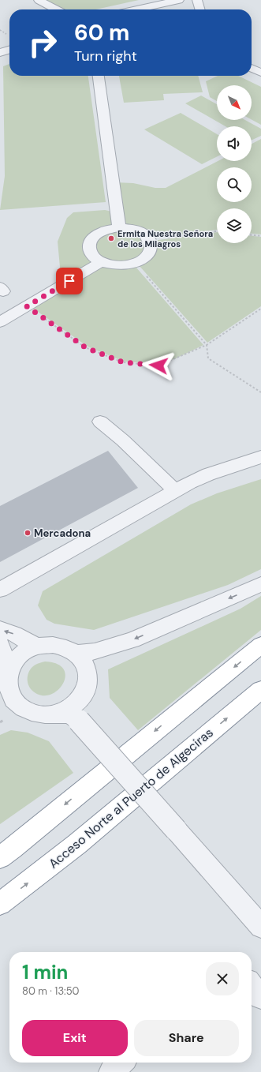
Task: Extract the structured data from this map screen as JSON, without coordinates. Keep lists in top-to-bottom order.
{
  "streets": {
    "highway": ["Acceso Norte al Puerto de Algeciras"]
  },
  "places": ["Ermita Nuestra Señora de los Milagros", "Mercadona"],
  "north": "bottom right",
  "page": {
    "turn": ["60 m", "Turn right"],
    "heading": ["1 min", "80 m · 13:50"],
    "buttons": ["Exit", "Share"]
  }
}
